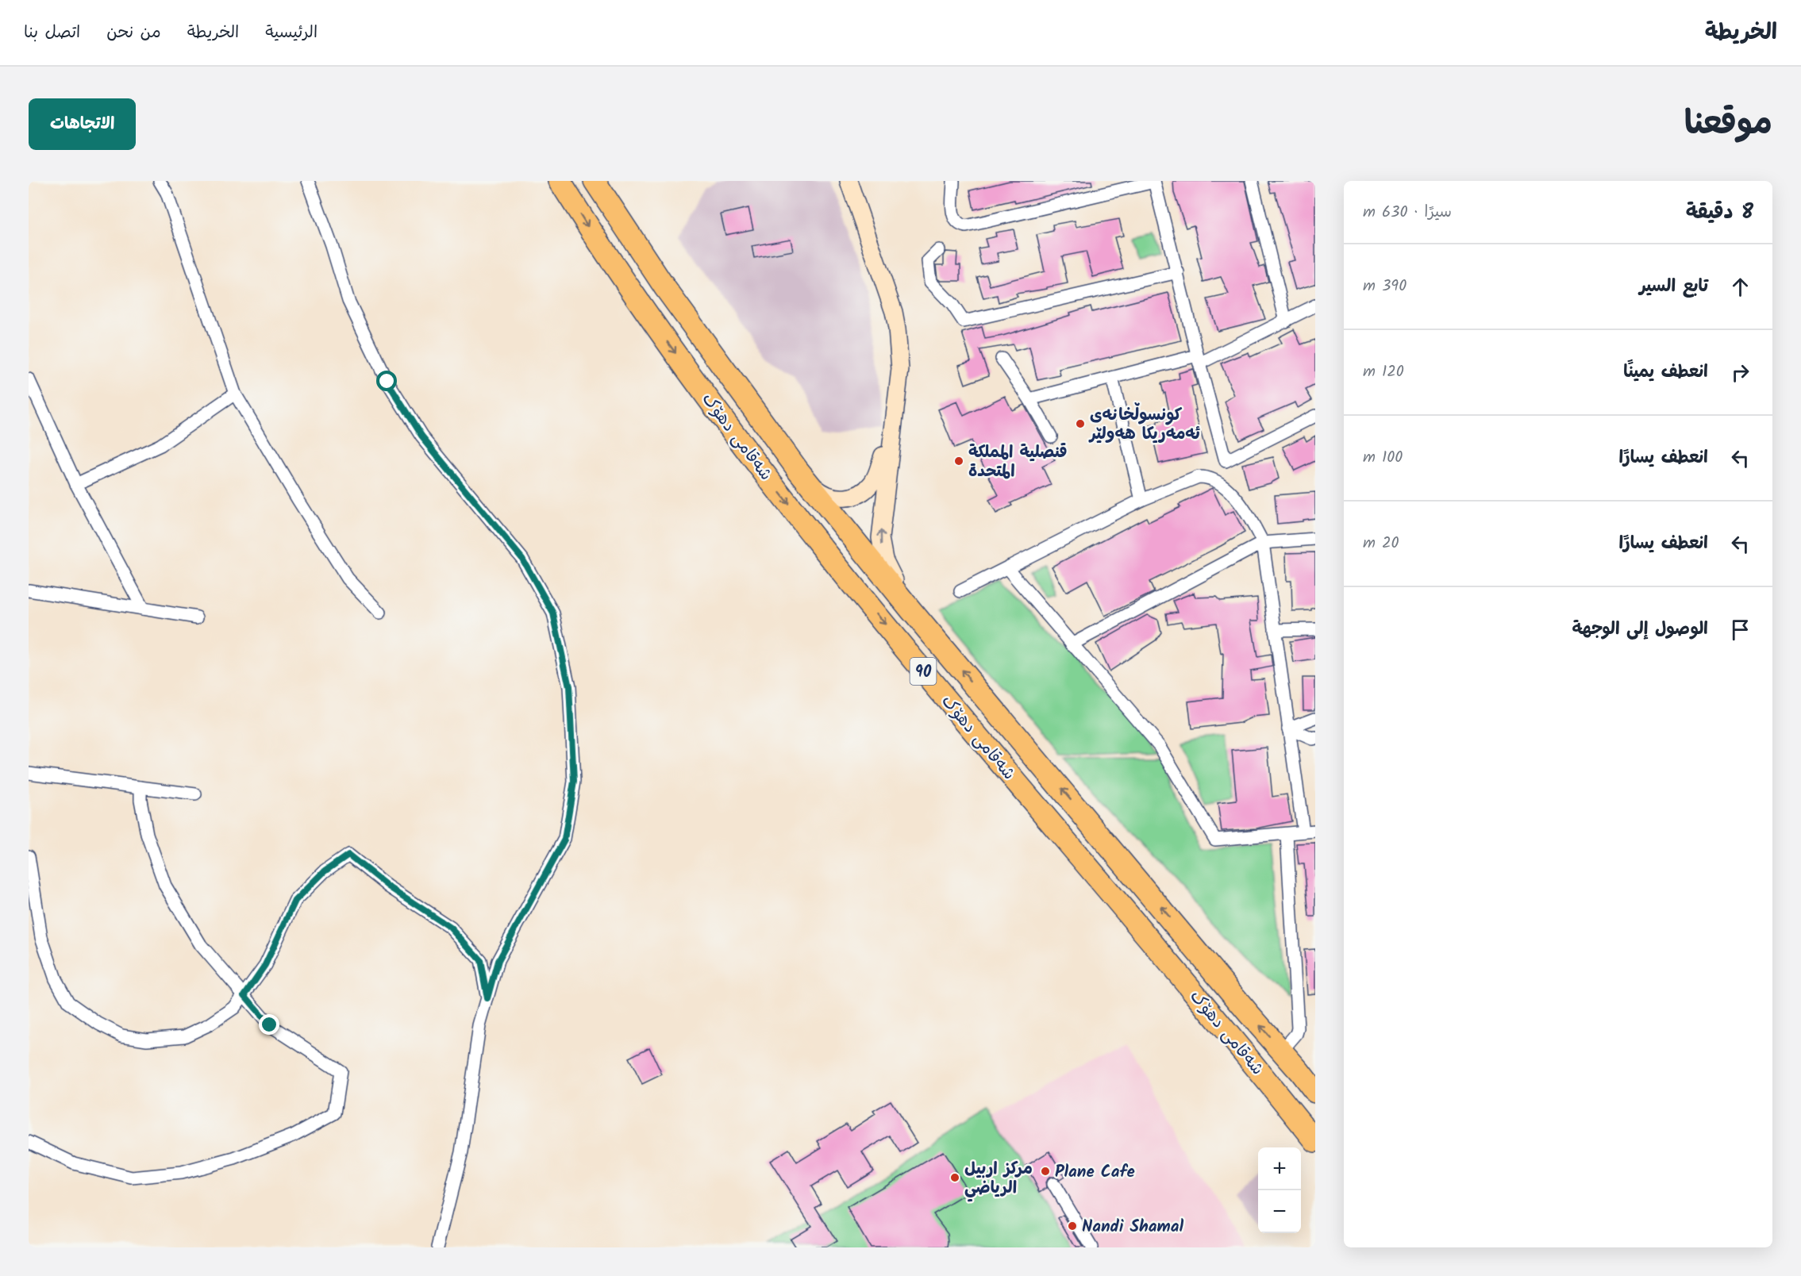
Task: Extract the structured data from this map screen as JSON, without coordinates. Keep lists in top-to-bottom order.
{
  "streets": {
    "highway": ["شەقامی دهۆک", "90"]
  },
  "places": [
    "کونسوڵخانەی ئەمەریکا هەولێر",
    "قنصلية المملكة المتحدة",
    "Plane Cafe",
    "مركز اربيل الرياضي",
    "Nandi Shamal"
  ],
  "page": {
    "header": "الخريطة",
    "nav": [
      "الرئيسية",
      "الخريطة",
      "من نحن",
      "اتصل بنا"
    ],
    "title": "موقعنا",
    "buttons": "الاتجاهات",
    "heading": ["8 دقيقة", "سيرًا · 630 m"],
    "list": [
      ["تابع السير", "390 m"],
      ["انعطف يمينًا", "120 m"],
      ["انعطف يسارًا", "100 m"],
      ["انعطف يسارًا", "20 m"],
      "الوصول إلى الوجهة"
    ],
    "map_buttons": ["+", "−"]
  }
}
